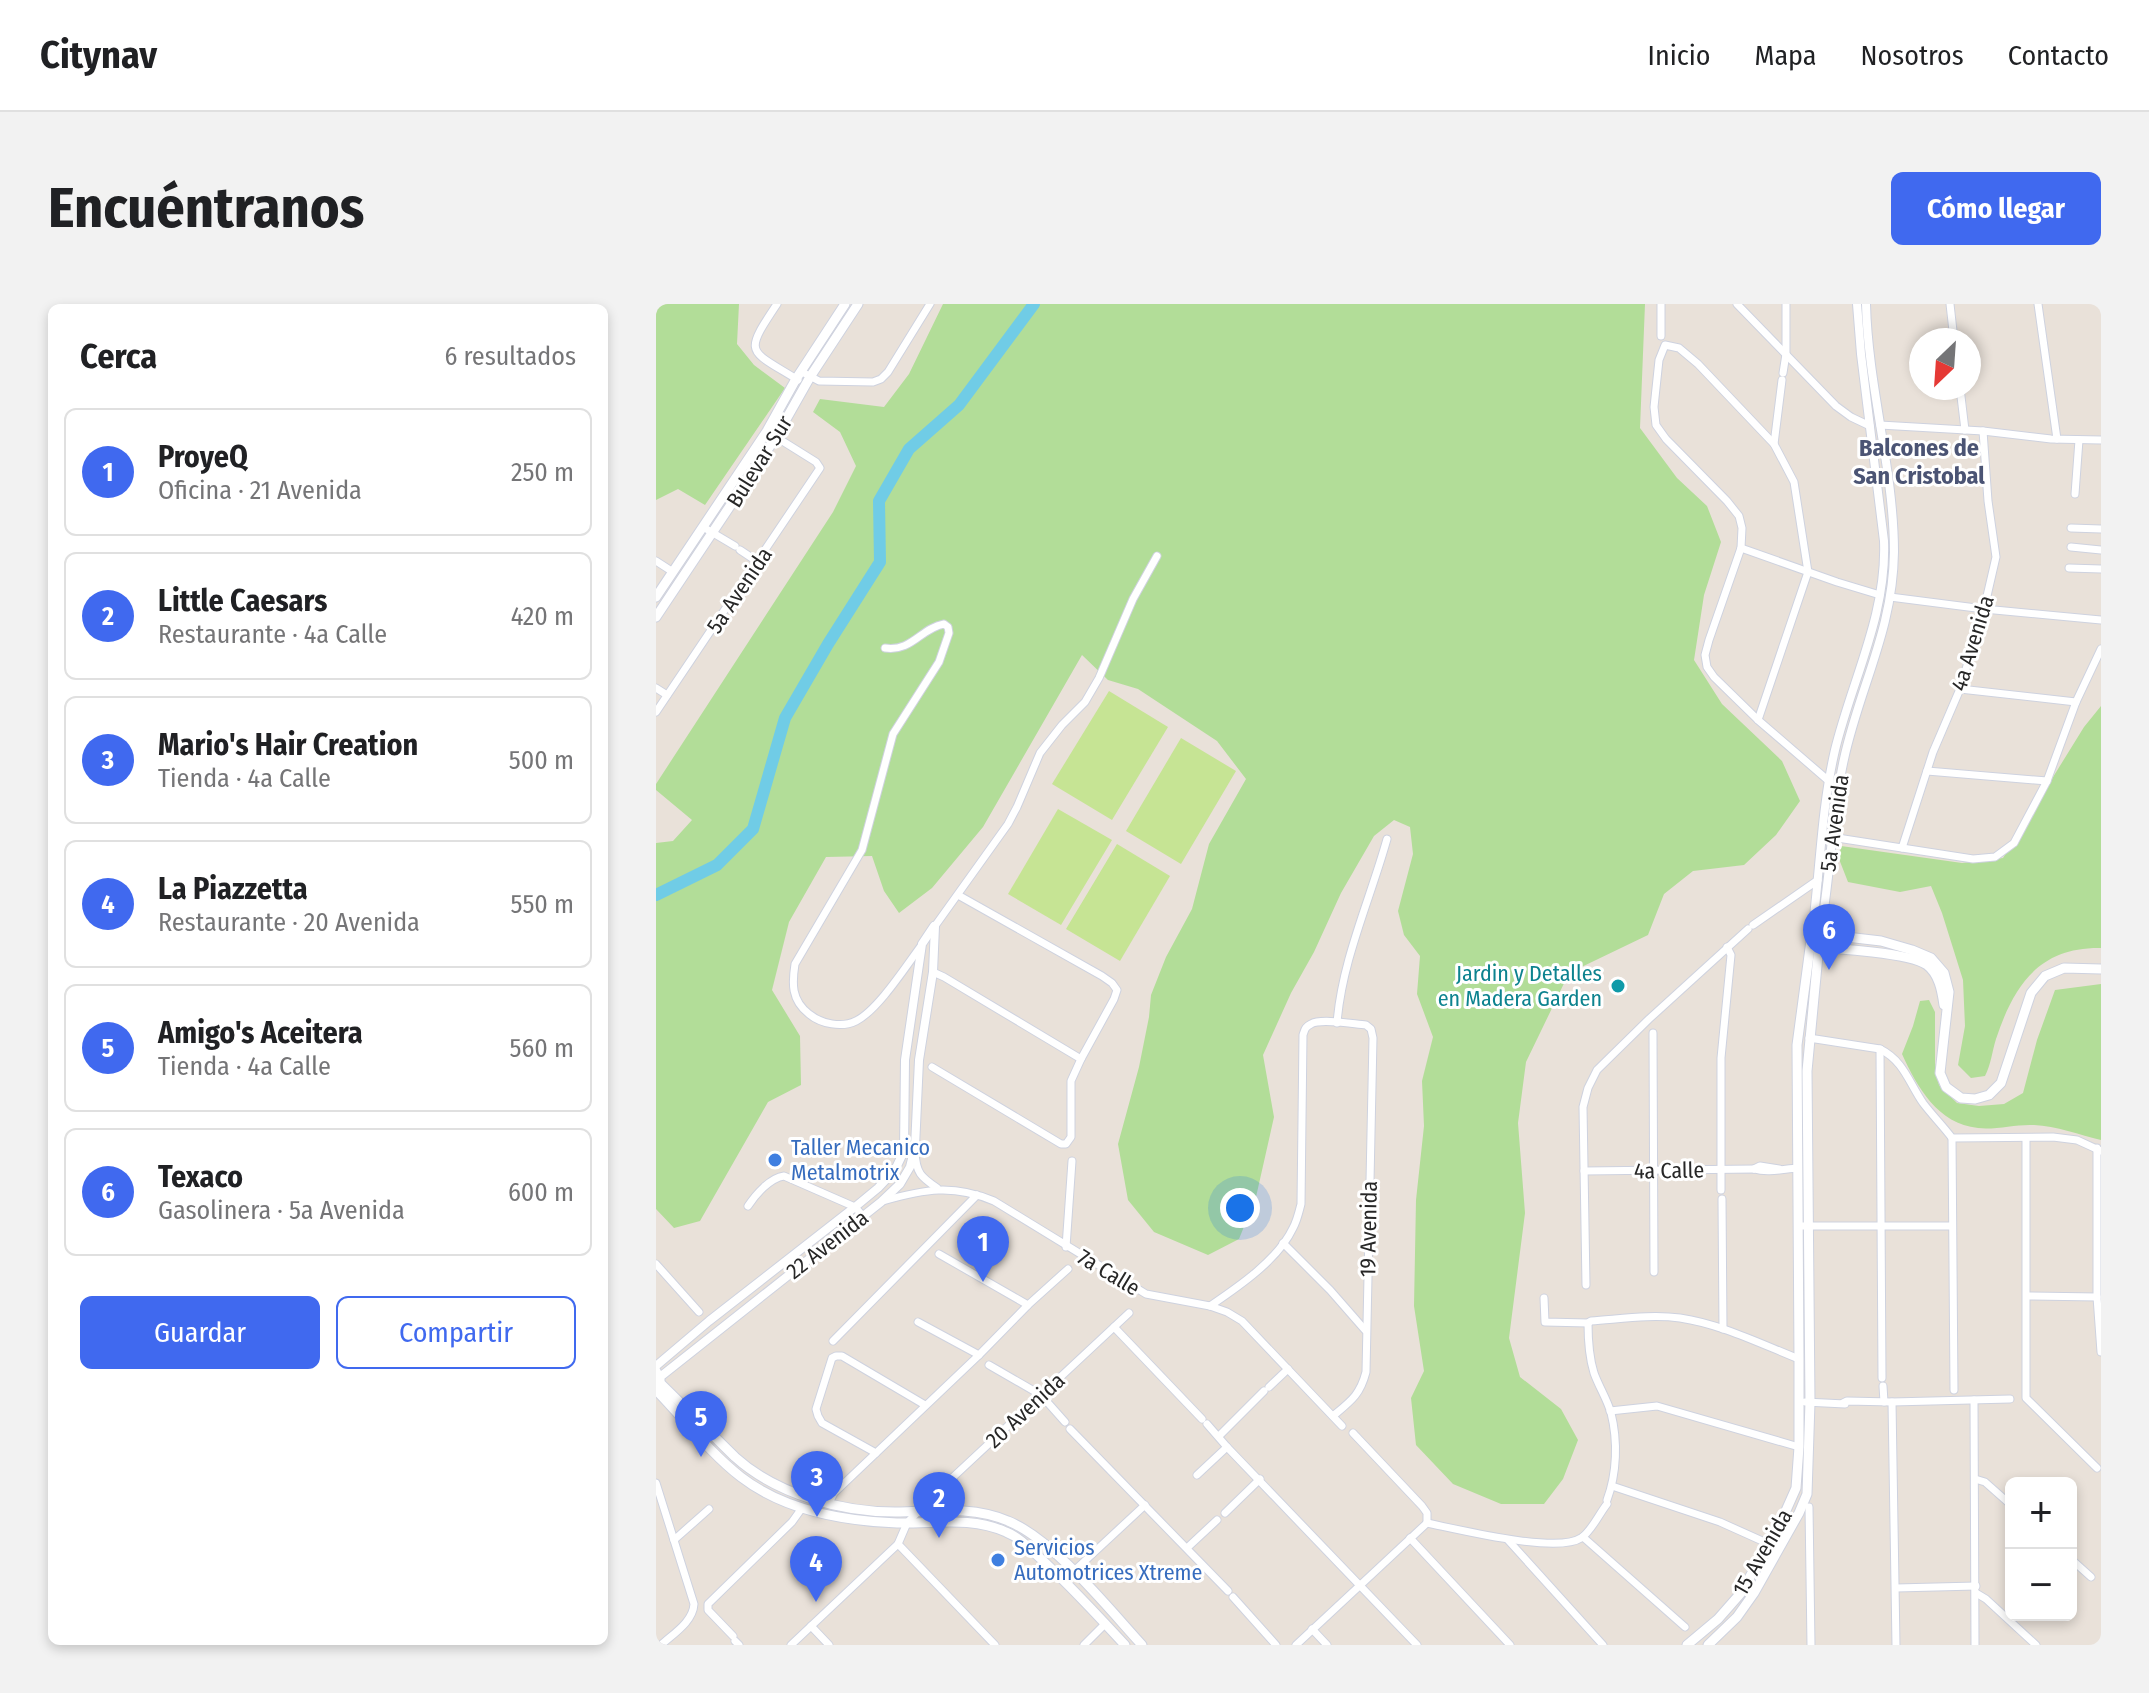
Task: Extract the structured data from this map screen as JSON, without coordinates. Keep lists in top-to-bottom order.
{
  "streets": {
    "main road": ["Bulevar Sur", "5a Avenida", "15 Avenida"],
    "street": [
      "4a Avenida",
      "4a Calle",
      "19 Avenida",
      "22 Avenida",
      "7a Calle",
      "20 Avenida"
    ]
  },
  "crossings": [
    ["Bulevar Sur", "5a Avenida"],
    ["5a Avenida", "4a Calle"],
    ["5a Avenida", "15 Avenida"],
    ["19 Avenida", "7a Calle"],
    ["22 Avenida", "7a Calle"]
  ],
  "districts": ["Balcones de San Cristobal"],
  "places": ["Jardin y Detalles en Madera Garden", "Taller Mecanico Metalmotrix", "Servicios Automotrices Xtreme"],
  "north": "bottom left",
  "page": {
    "header": "Citynav",
    "nav": [
      "Inicio",
      "Mapa",
      "Nosotros",
      "Contacto"
    ],
    "buttons": [
      "Cómo llegar",
      ["Guardar", "Compartir"]
    ],
    "title": "Encuéntranos",
    "heading": ["Cerca", "6 resultados"],
    "list": [
      {
        "mark": "1",
        "name": "ProyeQ",
        "note": "Oficina · 21 Avenida",
        "value": "250 m"
      },
      {
        "mark": "2",
        "name": "Little Caesars",
        "note": "Restaurante · 4a Calle",
        "value": "420 m"
      },
      {
        "mark": "3",
        "name": "Mario's Hair Creation",
        "note": "Tienda · 4a Calle",
        "value": "500 m"
      },
      {
        "mark": "4",
        "name": "La Piazzetta",
        "note": "Restaurante · 20 Avenida",
        "value": "550 m"
      },
      {
        "mark": "5",
        "name": "Amigo's Aceitera",
        "note": "Tienda · 4a Calle",
        "value": "560 m"
      },
      {
        "mark": "6",
        "name": "Texaco",
        "note": "Gasolinera · 5a Avenida",
        "value": "600 m"
      }
    ],
    "pins": [
      "6",
      "1",
      "5",
      "3",
      "2",
      "4"
    ],
    "map_buttons": ["+", "−"]
  }
}
